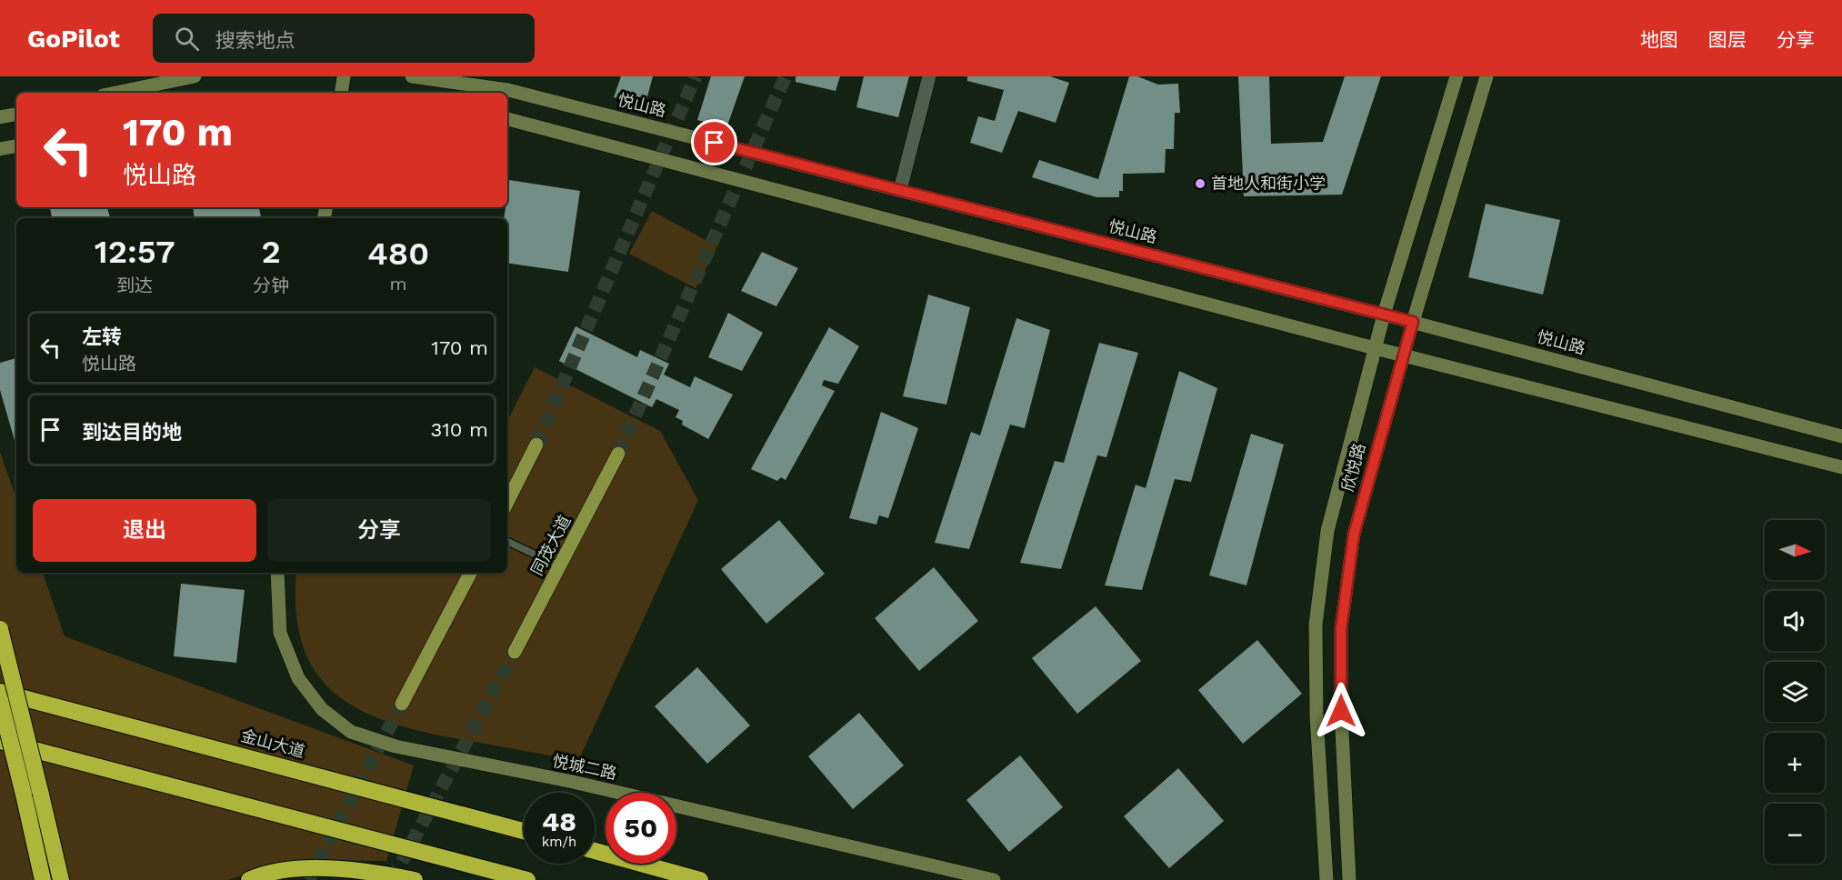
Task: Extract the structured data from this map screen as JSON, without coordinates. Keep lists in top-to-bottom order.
{
  "streets": {
    "highway": ["金山大道"],
    "main road": [
      "悦山路",
      "欣悦路",
      "同茂大道",
      "悦城二路"
    ]
  },
  "crossings": [
    ["悦山路", "欣悦路"]
  ],
  "places": ["首地人和街小学"],
  "north": "right",
  "page": {
    "header": "GoPilot",
    "search": "搜索地点",
    "nav": ["地图", "图层", "分享"],
    "turn": ["170 m", "悦山路"],
    "eta": [
      "12:57",
      "到达",
      "2",
      "分钟",
      "480",
      "m"
    ],
    "list": [
      {
        "name": "左转",
        "note": "悦山路",
        "value": "170 m"
      },
      {
        "name": "到达目的地",
        "value": "310 m"
      }
    ],
    "buttons": ["退出", "分享"],
    "map_buttons": ["+", "−"],
    "speed": "48 km/h",
    "limit": "50"
  }
}
